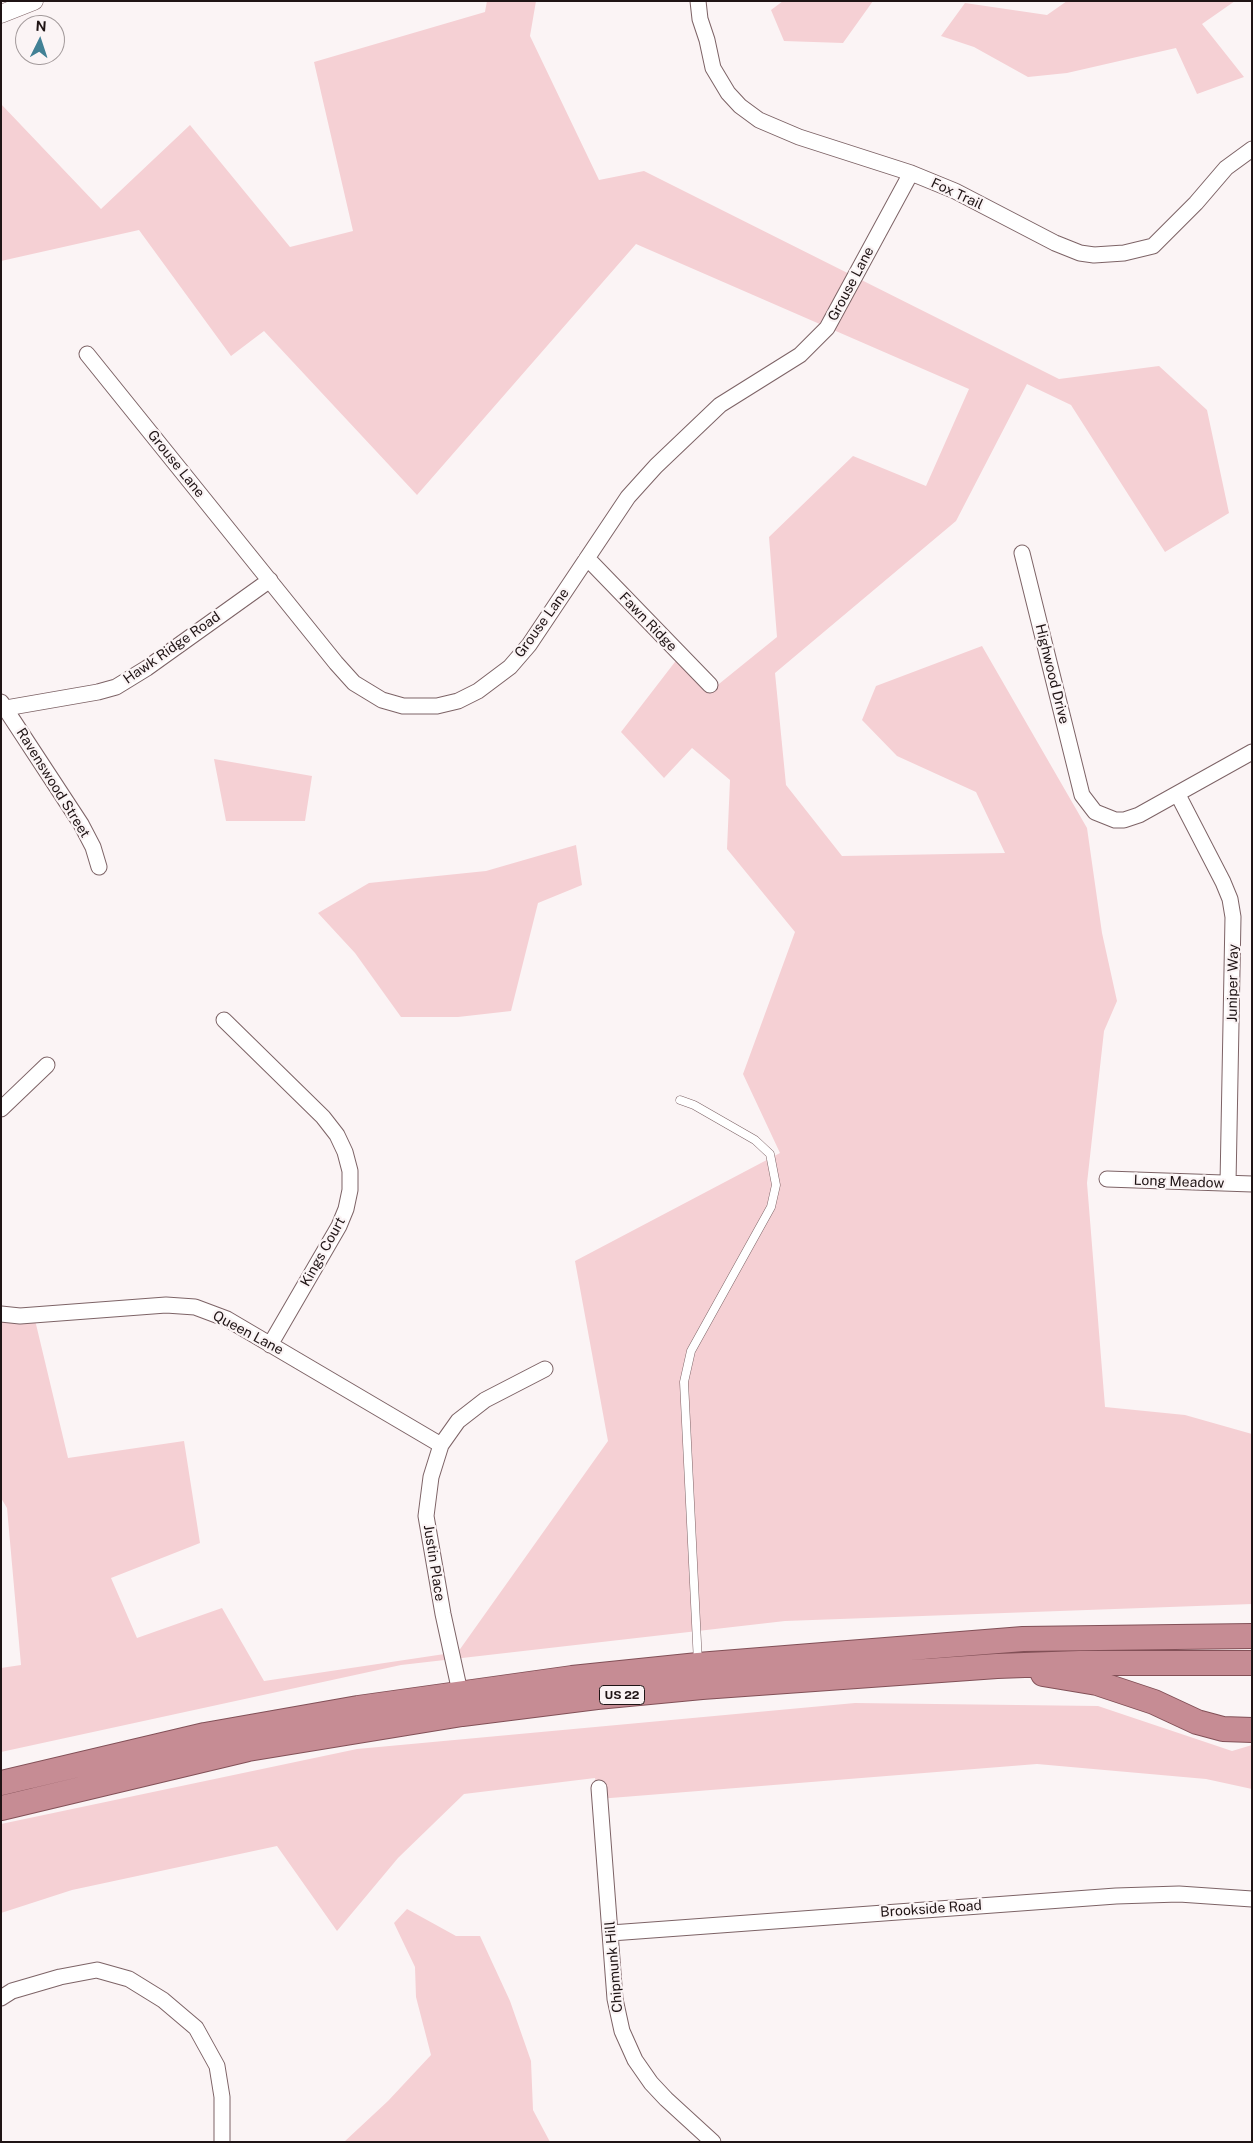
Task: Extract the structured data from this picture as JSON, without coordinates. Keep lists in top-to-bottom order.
{
  "streets": {
    "highway": ["US 22"],
    "street": [
      "Fox Trail",
      "Grouse Lane",
      "Fawn Ridge",
      "Hawk Ridge Road",
      "Highwood Drive",
      "Ravenswood Street",
      "Juniper Way",
      "Long Meadow",
      "Kings Court",
      "Queen Lane",
      "Justin Place",
      "Brookside Road",
      "Chipmunk Hill"
    ]
  },
  "crossings": [
    ["Fox Trail", "Grouse Lane"],
    ["Grouse Lane", "Fawn Ridge"],
    ["Grouse Lane", "Hawk Ridge Road"],
    ["Hawk Ridge Road", "Ravenswood Street"],
    ["Highwood Drive", "Juniper Way"],
    ["Juniper Way", "Long Meadow"],
    ["Kings Court", "Queen Lane"],
    ["Queen Lane", "Justin Place"],
    ["Justin Place", "US 22"],
    ["Brookside Road", "Chipmunk Hill"]
  ],
  "north": "top"
}
